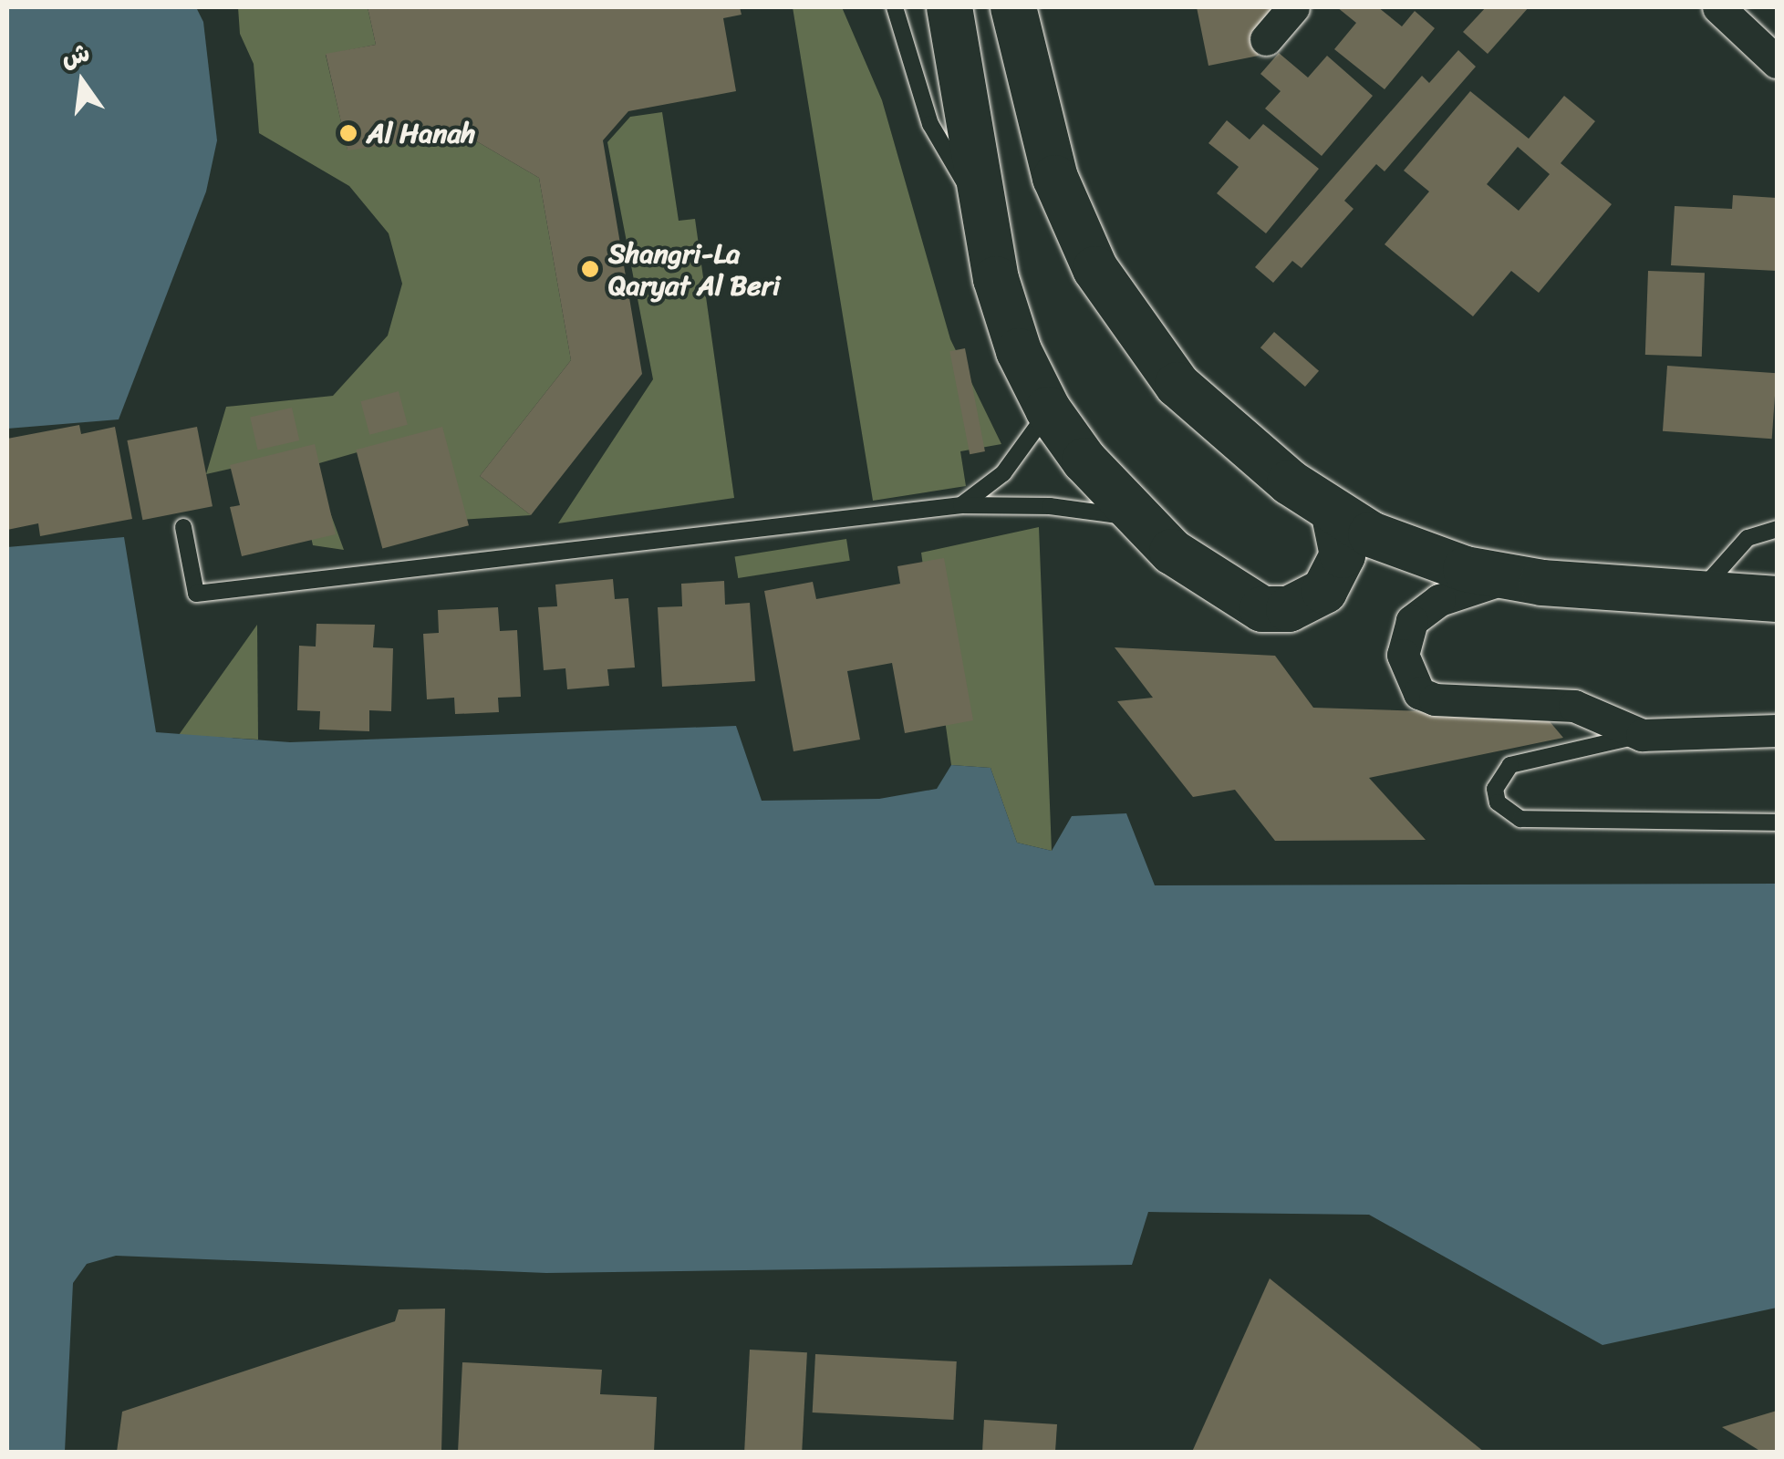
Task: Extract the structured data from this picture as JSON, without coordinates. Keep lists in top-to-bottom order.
{
  "places": ["Al Hanah", "Shangri-La Qaryat Al Beri"],
  "north": "top"
}
